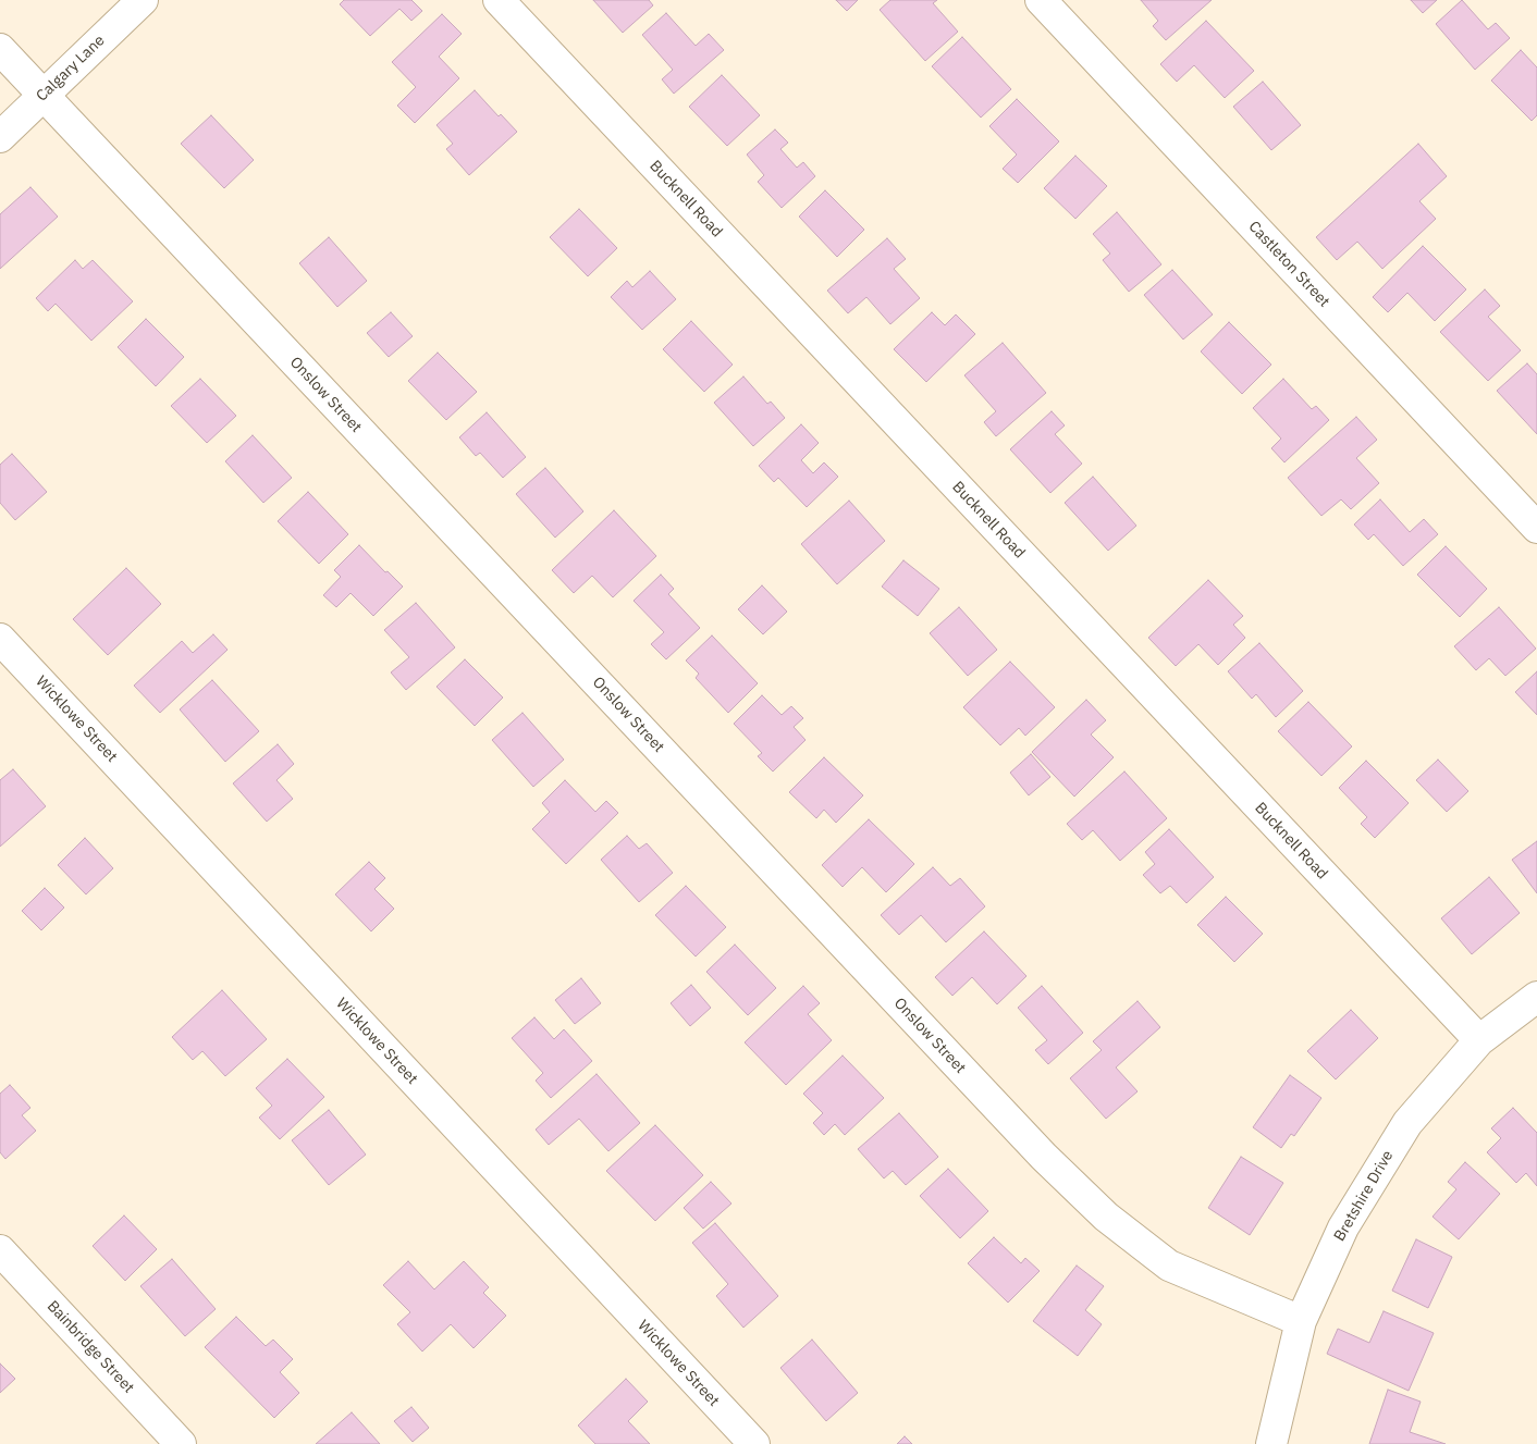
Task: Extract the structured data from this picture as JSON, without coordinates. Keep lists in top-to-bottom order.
{
  "streets": {
    "street": [
      "Calgary Lane",
      "Bucknell Road",
      "Castleton Street",
      "Onslow Street",
      "Wicklowe Street",
      "Bretshire Drive",
      "Bainbridge Street"
    ]
  },
  "crossings": [
    ["Calgary Lane", "Onslow Street"],
    ["Bucknell Road", "Bretshire Drive"],
    ["Onslow Street", "Bretshire Drive"]
  ]
}
